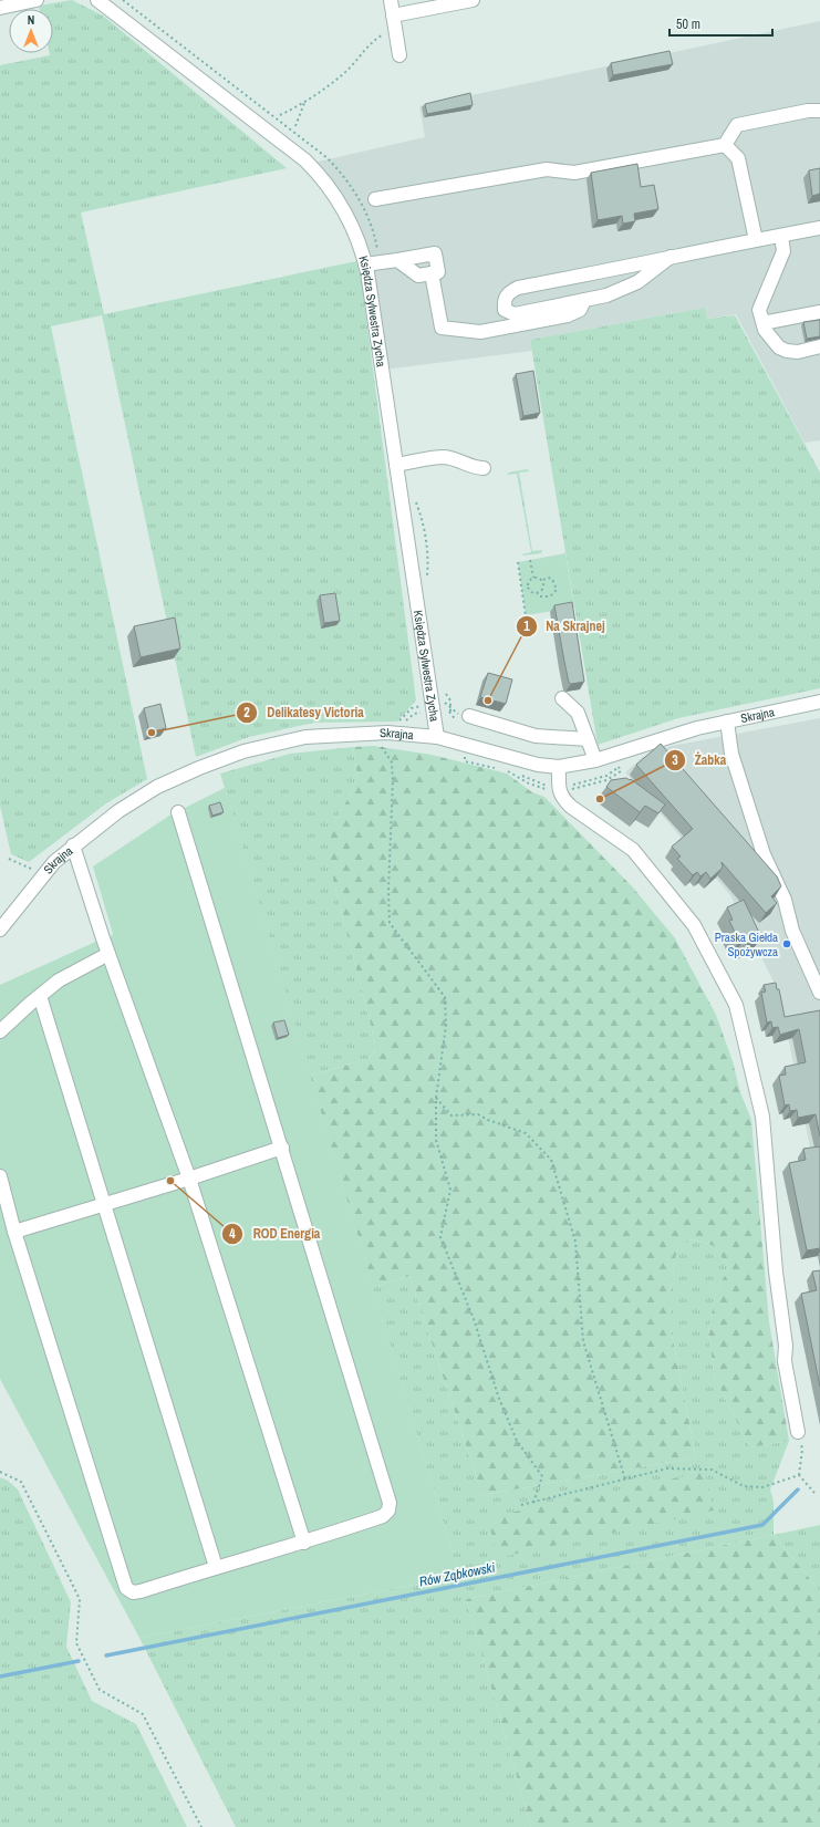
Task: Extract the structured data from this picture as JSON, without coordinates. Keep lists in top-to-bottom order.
{
  "streets": {
    "street": ["Księdza Sylwestra Zycha", "Skrajna"]
  },
  "crossings": [
    ["Księdza Sylwestra Zycha", "Skrajna"]
  ],
  "water": ["Rów Ząbkowski"],
  "places": [
    "Na Skrajnej",
    "Delikatesy Victoria",
    "Żabka",
    "Praska Giełda Spożywcza",
    "ROD Energia"
  ],
  "scale_bar": "50 m",
  "north": "top"
}
